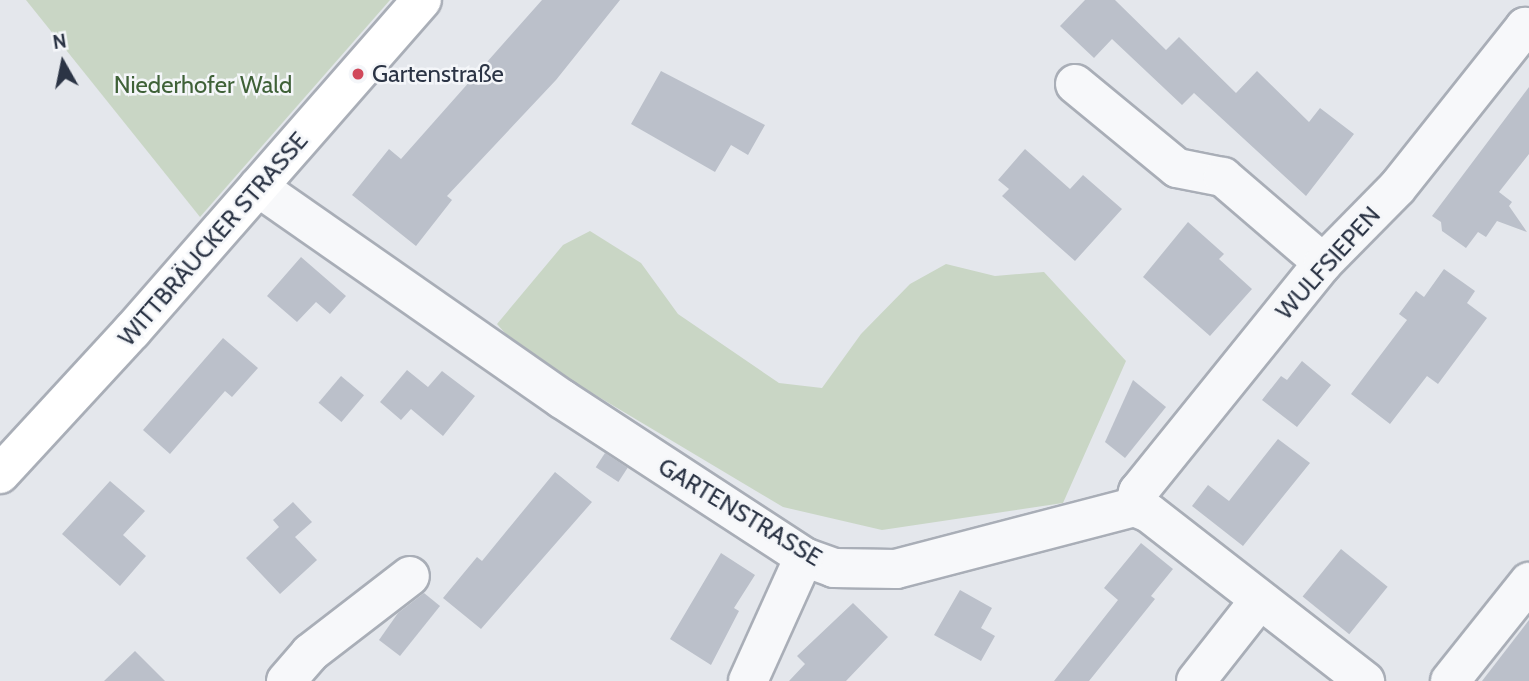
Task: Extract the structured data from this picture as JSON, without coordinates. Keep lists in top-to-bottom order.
{
  "streets": {
    "main road": ["WITTBRÄUCKER STRASSE"],
    "street": ["WULFSIEPEN", "GARTENSTRASSE"]
  },
  "crossings": [
    ["WITTBRÄUCKER STRASSE", "GARTENSTRASSE"],
    ["WULFSIEPEN", "GARTENSTRASSE"]
  ],
  "parks": ["Niederhofer Wald"],
  "places": ["Gartenstraße"],
  "north": "top"
}
